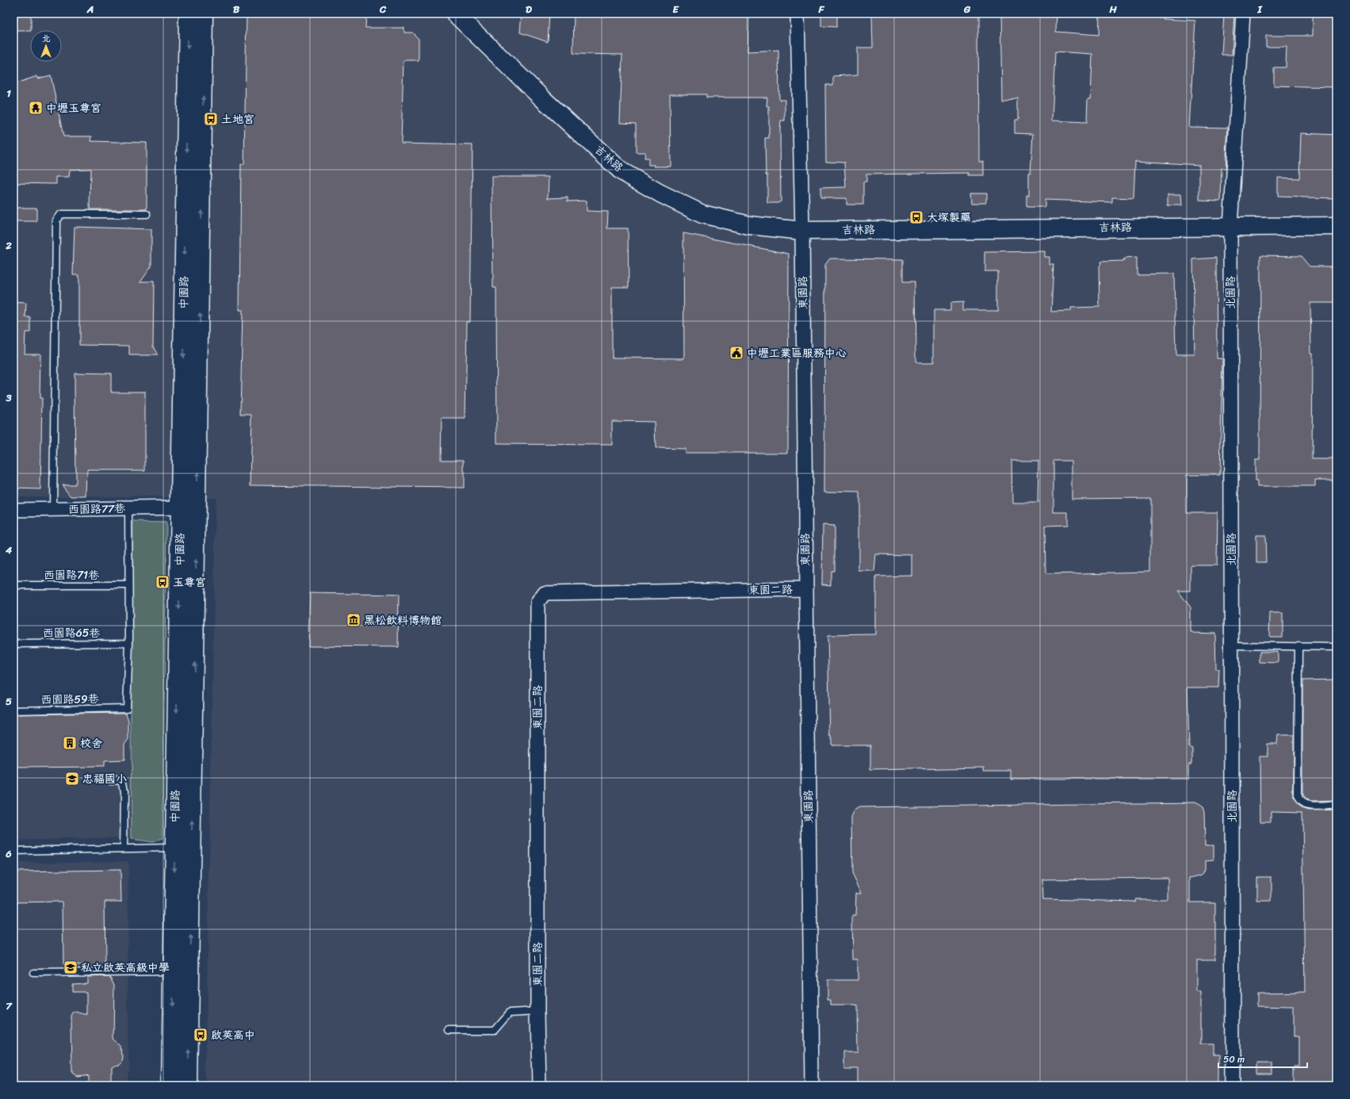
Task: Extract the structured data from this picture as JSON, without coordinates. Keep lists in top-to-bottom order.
{
  "streets": {
    "main road": ["吉林路", "中園路"],
    "street": [
      "東園路",
      "北園路",
      "西園路77巷",
      "東園二路"
    ],
    "lane": ["西園路71巷", "西園路65巷", "西園路59巷"]
  },
  "crossings": [
    ["吉林路", "東園路"],
    ["吉林路", "北園路"],
    ["中園路", "西園路77巷"],
    ["東園路", "東園二路"],
    ["西園路65巷", "西園路59巷"]
  ],
  "places": {
    "temple": ["中壢玉尊宮"],
    "bus stop": [
      "土地宮",
      "大塚製藥",
      "玉尊宮",
      "啟英高中"
    ],
    "public building": ["中壢工業區服務中心"],
    "museum": ["黑松飲料博物館"],
    "building": ["校舍"],
    "school or university": ["忠福國小", "私立啟英高級中學"]
  },
  "scale_bar": "50 m",
  "north": "top",
  "grid": {
    "columns": [
      "A",
      "B",
      "C",
      "D",
      "E",
      "F",
      "G",
      "H",
      "I"
    ],
    "rows": [
      "1",
      "2",
      "3",
      "4",
      "5",
      "6",
      "7"
    ]
  }
}
